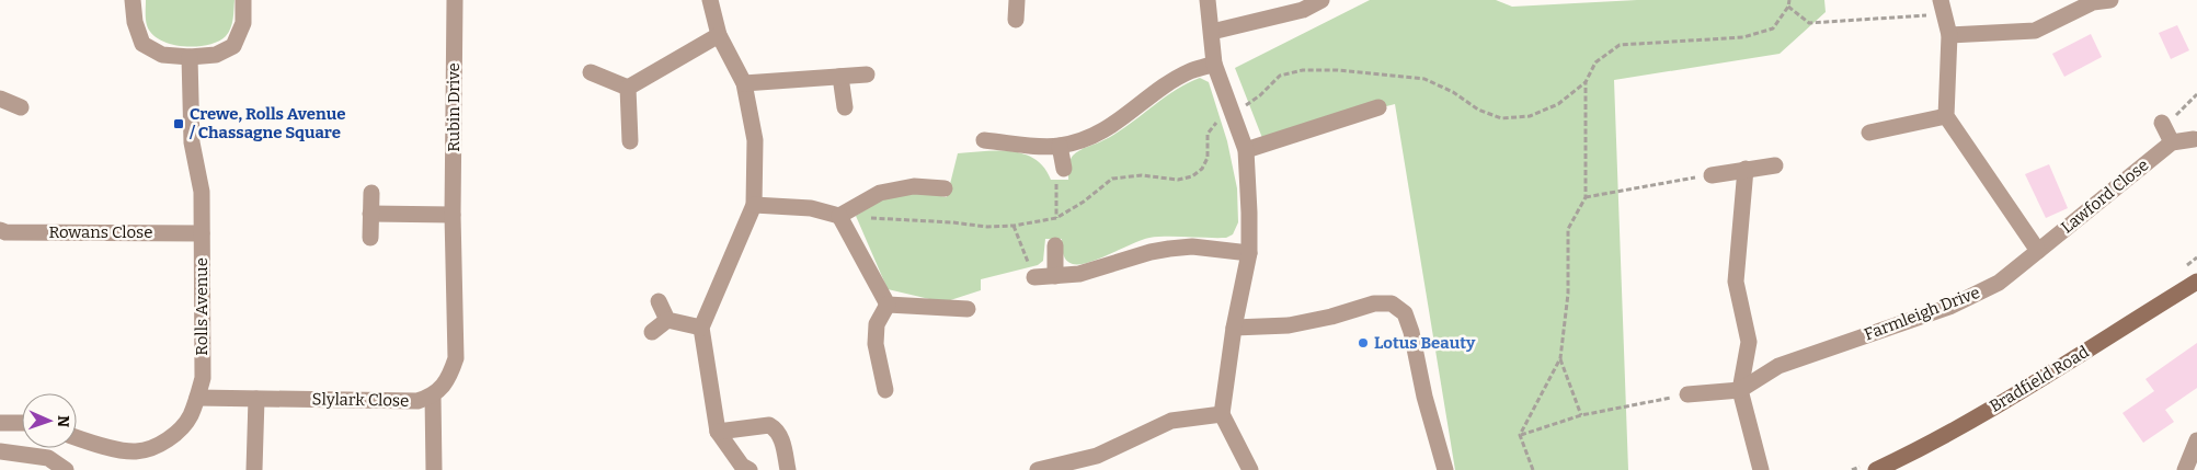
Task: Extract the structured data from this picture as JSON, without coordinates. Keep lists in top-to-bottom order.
{
  "streets": {
    "main road": ["Bradfield Road"],
    "street": [
      "Rubin Drive",
      "Lawford Close",
      "Rowans Close",
      "Rolls Avenue",
      "Farmleigh Drive",
      "Slylark Close"
    ]
  },
  "crossings": [
    ["Rubin Drive", "Slylark Close"],
    ["Lawford Close", "Farmleigh Drive"],
    ["Rowans Close", "Rolls Avenue"],
    ["Rolls Avenue", "Slylark Close"]
  ],
  "places": {
    "transit": ["Crewe, Rolls Avenue / Chassagne Square"],
    "other": ["Lotus Beauty"]
  },
  "north": "right"
}
